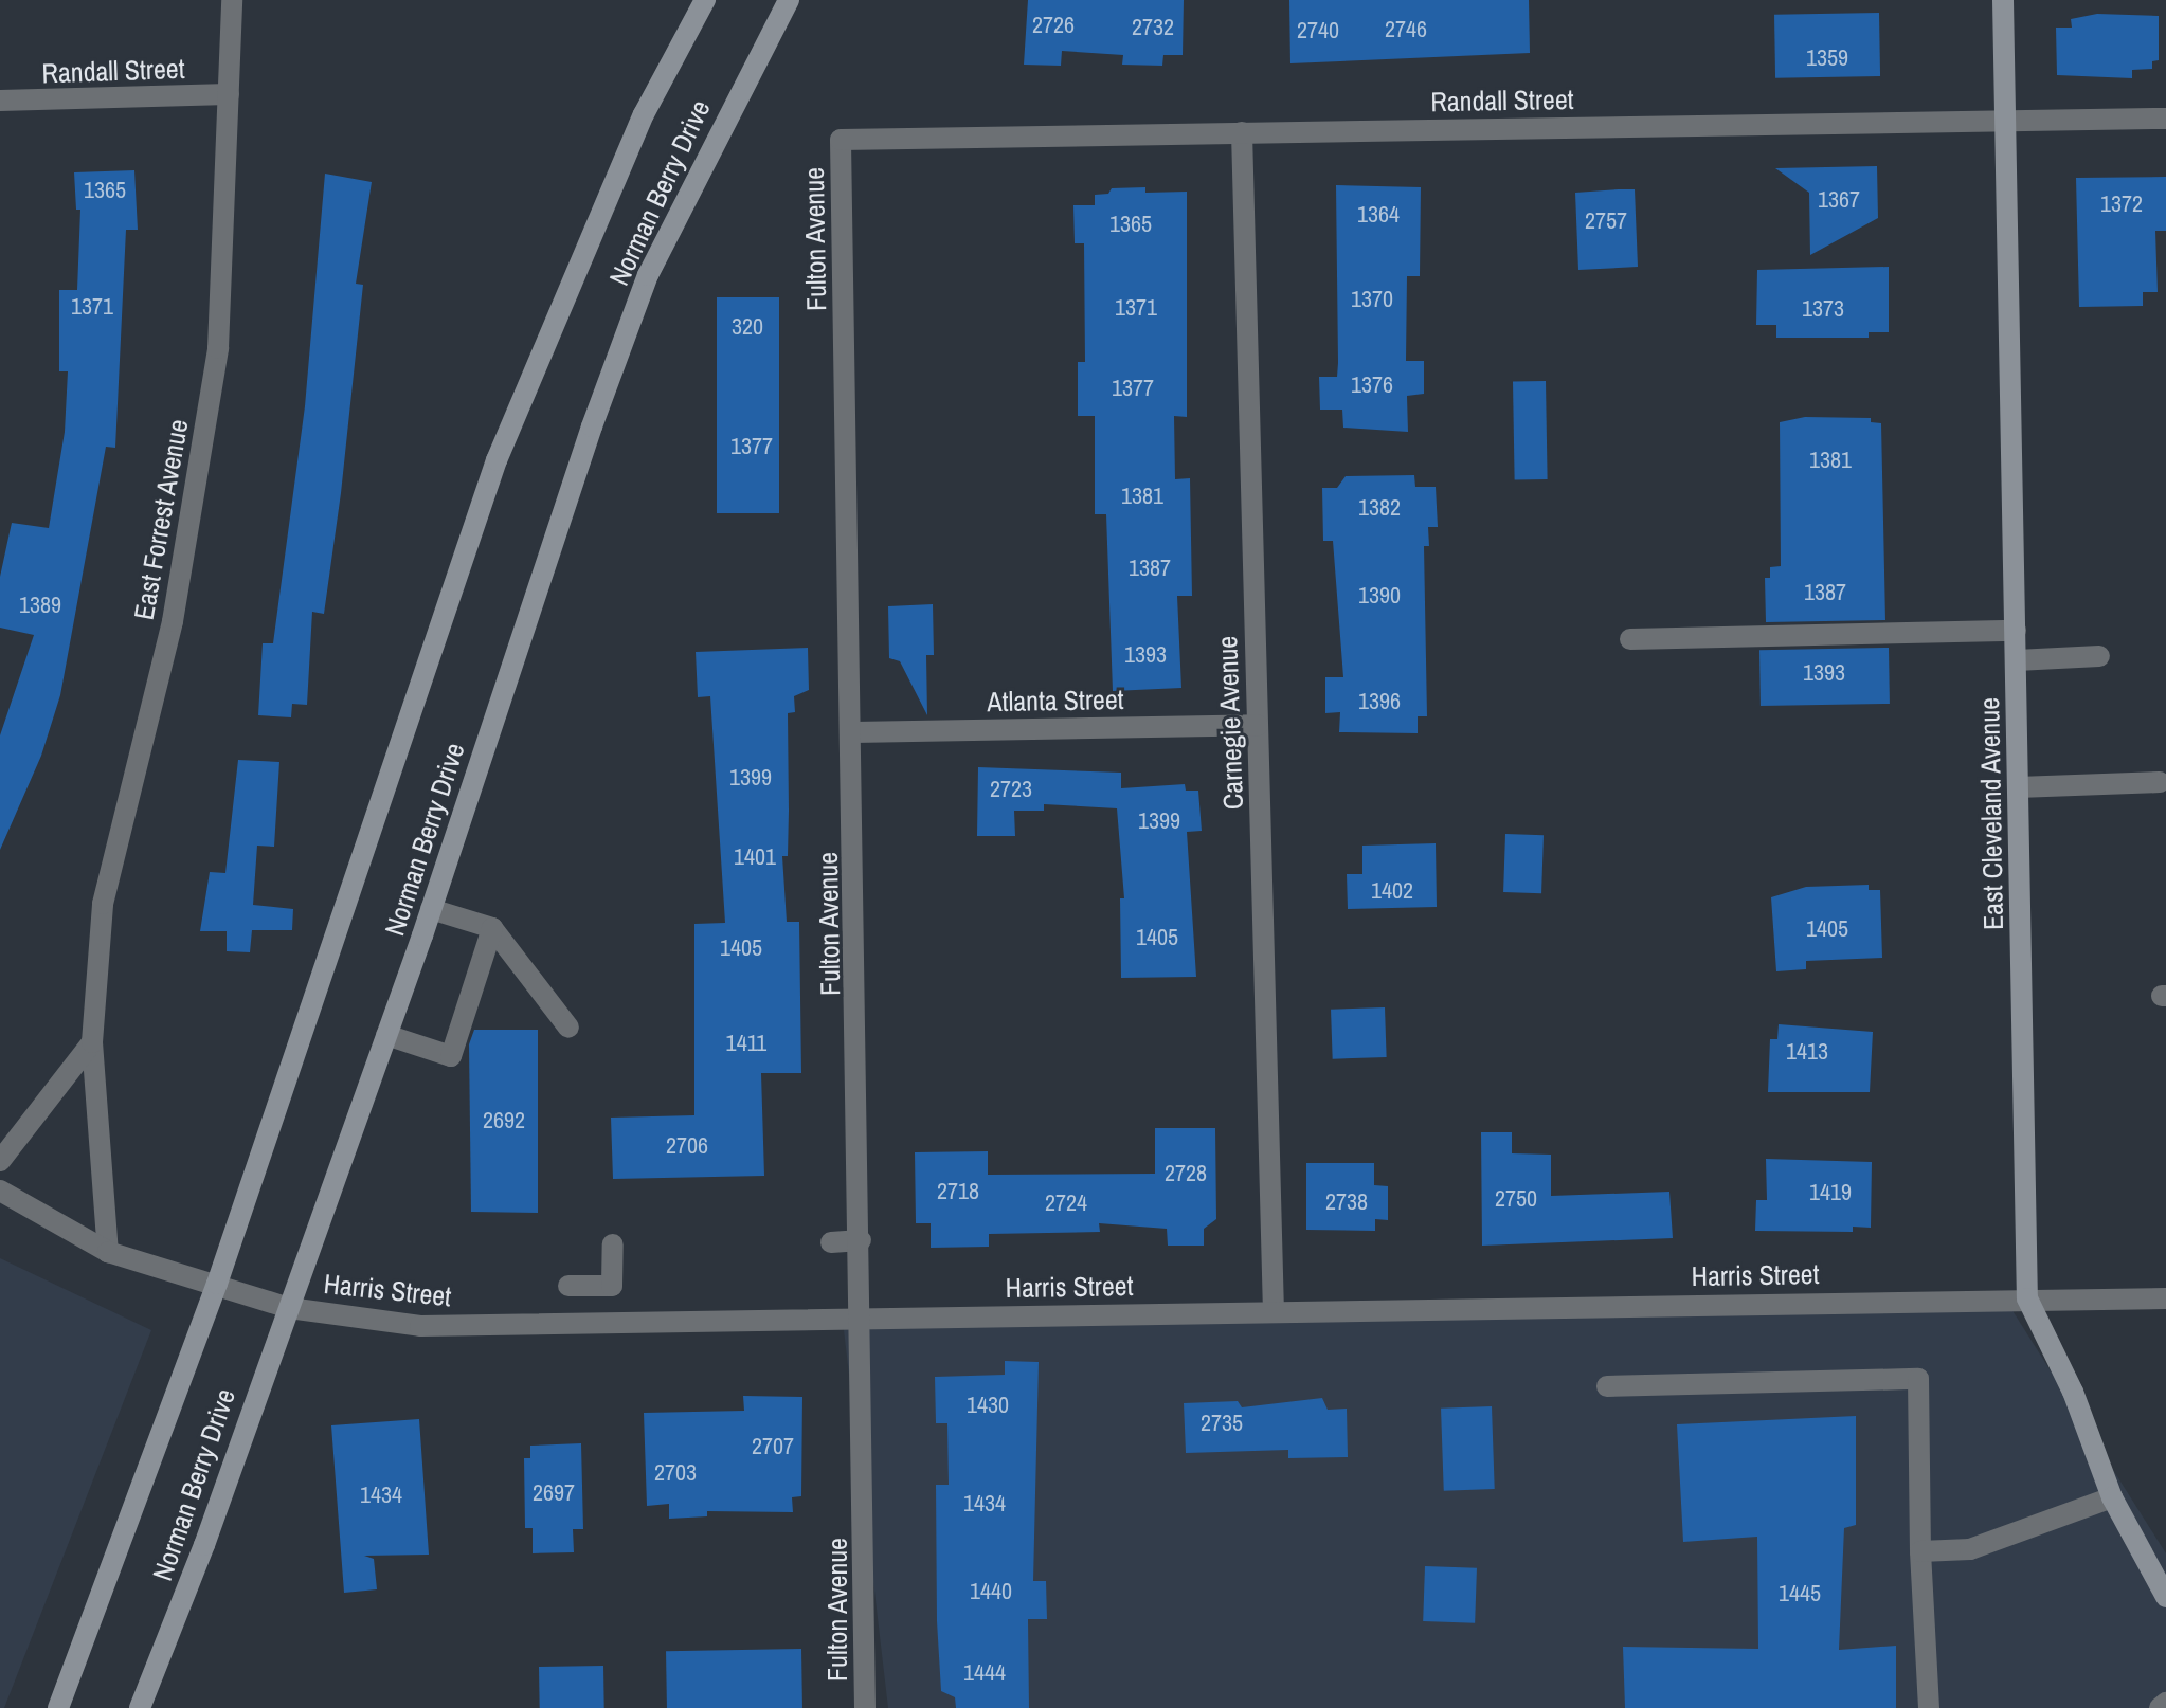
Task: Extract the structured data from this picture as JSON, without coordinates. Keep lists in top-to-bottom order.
{
  "streets": {
    "main road": ["Norman Berry Drive", "East Cleveland Avenue"],
    "street": [
      "Randall Street",
      "Fulton Avenue",
      "East Forrest Avenue",
      "Atlanta Street",
      "Carnegie Avenue",
      "Harris Street"
    ]
  },
  "crossings": [
    ["Randall Street", "Fulton Avenue"],
    ["Randall Street", "East Forrest Avenue"],
    ["Randall Street", "Carnegie Avenue"],
    ["Randall Street", "East Cleveland Avenue"],
    ["Norman Berry Drive", "Harris Street"],
    ["Fulton Avenue", "Atlanta Street"],
    ["Fulton Avenue", "Harris Street"],
    ["East Forrest Avenue", "Harris Street"],
    ["Atlanta Street", "Carnegie Avenue"],
    ["Carnegie Avenue", "Harris Street"],
    ["East Cleveland Avenue", "Harris Street"]
  ],
  "house_numbers": [
    "2726",
    "2732",
    "2746",
    "2740",
    "1359",
    "1365",
    "1367",
    "1372",
    "1364",
    "2757",
    "1365",
    "1370",
    "1371",
    "1371",
    "1373",
    "320",
    "1376",
    "1377",
    "1377",
    "1381",
    "1381",
    "1382",
    "1387",
    "1387",
    "1390",
    "1389",
    "1393",
    "1393",
    "1396",
    "1399",
    "2723",
    "1399",
    "1401",
    "1402",
    "1405",
    "1405",
    "1405",
    "1411",
    "1413",
    "2692",
    "2706",
    "2728",
    "2718",
    "1419",
    "2750",
    "2738",
    "2724",
    "1430",
    "2735",
    "2707",
    "2703",
    "2697",
    "1434",
    "1434",
    "1440",
    "1445",
    "1444"
  ]
}
